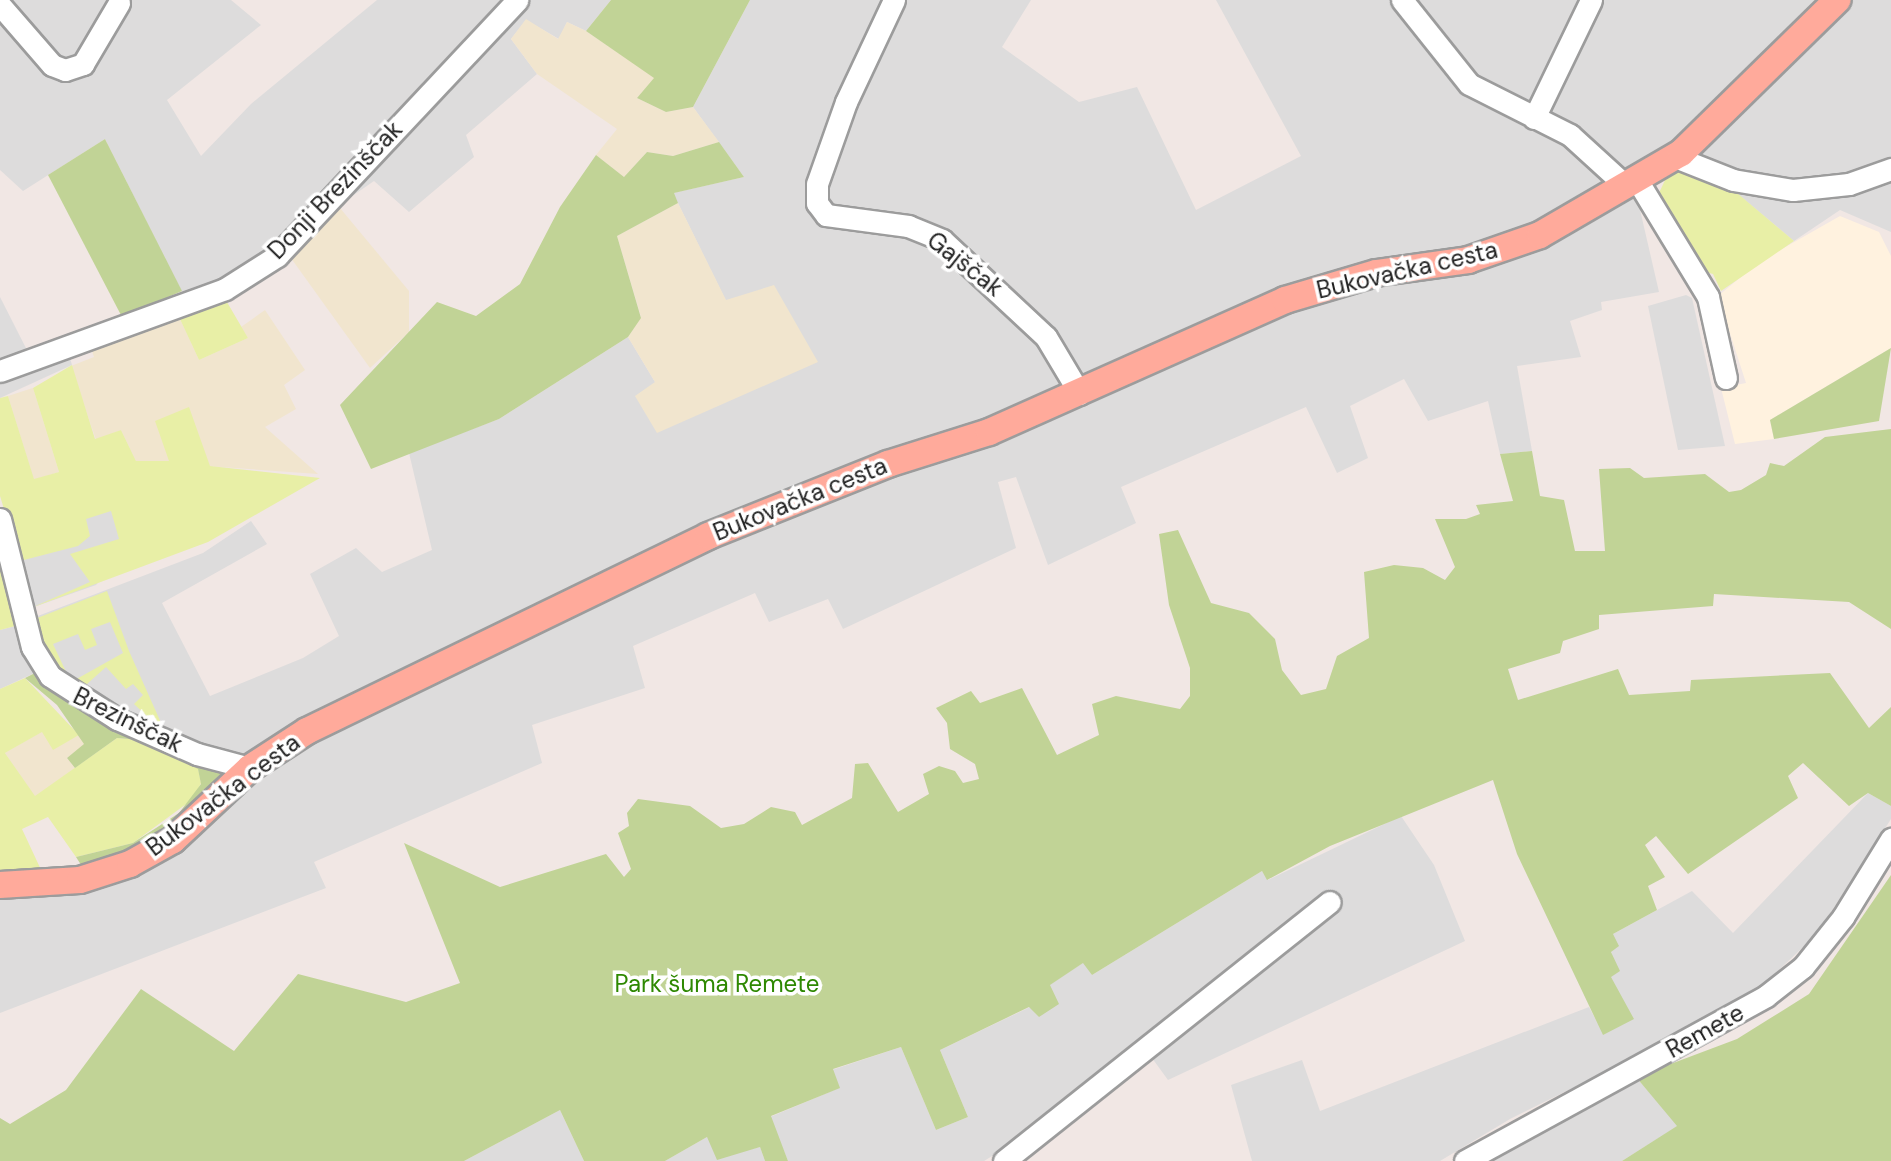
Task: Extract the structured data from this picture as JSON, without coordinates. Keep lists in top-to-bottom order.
{
  "streets": {
    "main road": ["Bukovačka cesta"],
    "street": [
      "Donji Brezinščak",
      "Gajščak",
      "Brezinščak",
      "Remete"
    ]
  },
  "crossings": [
    ["Gajščak", "Bukovačka cesta"],
    ["Bukovačka cesta", "Brezinščak"]
  ],
  "parks": ["Park šuma Remete"]
}
